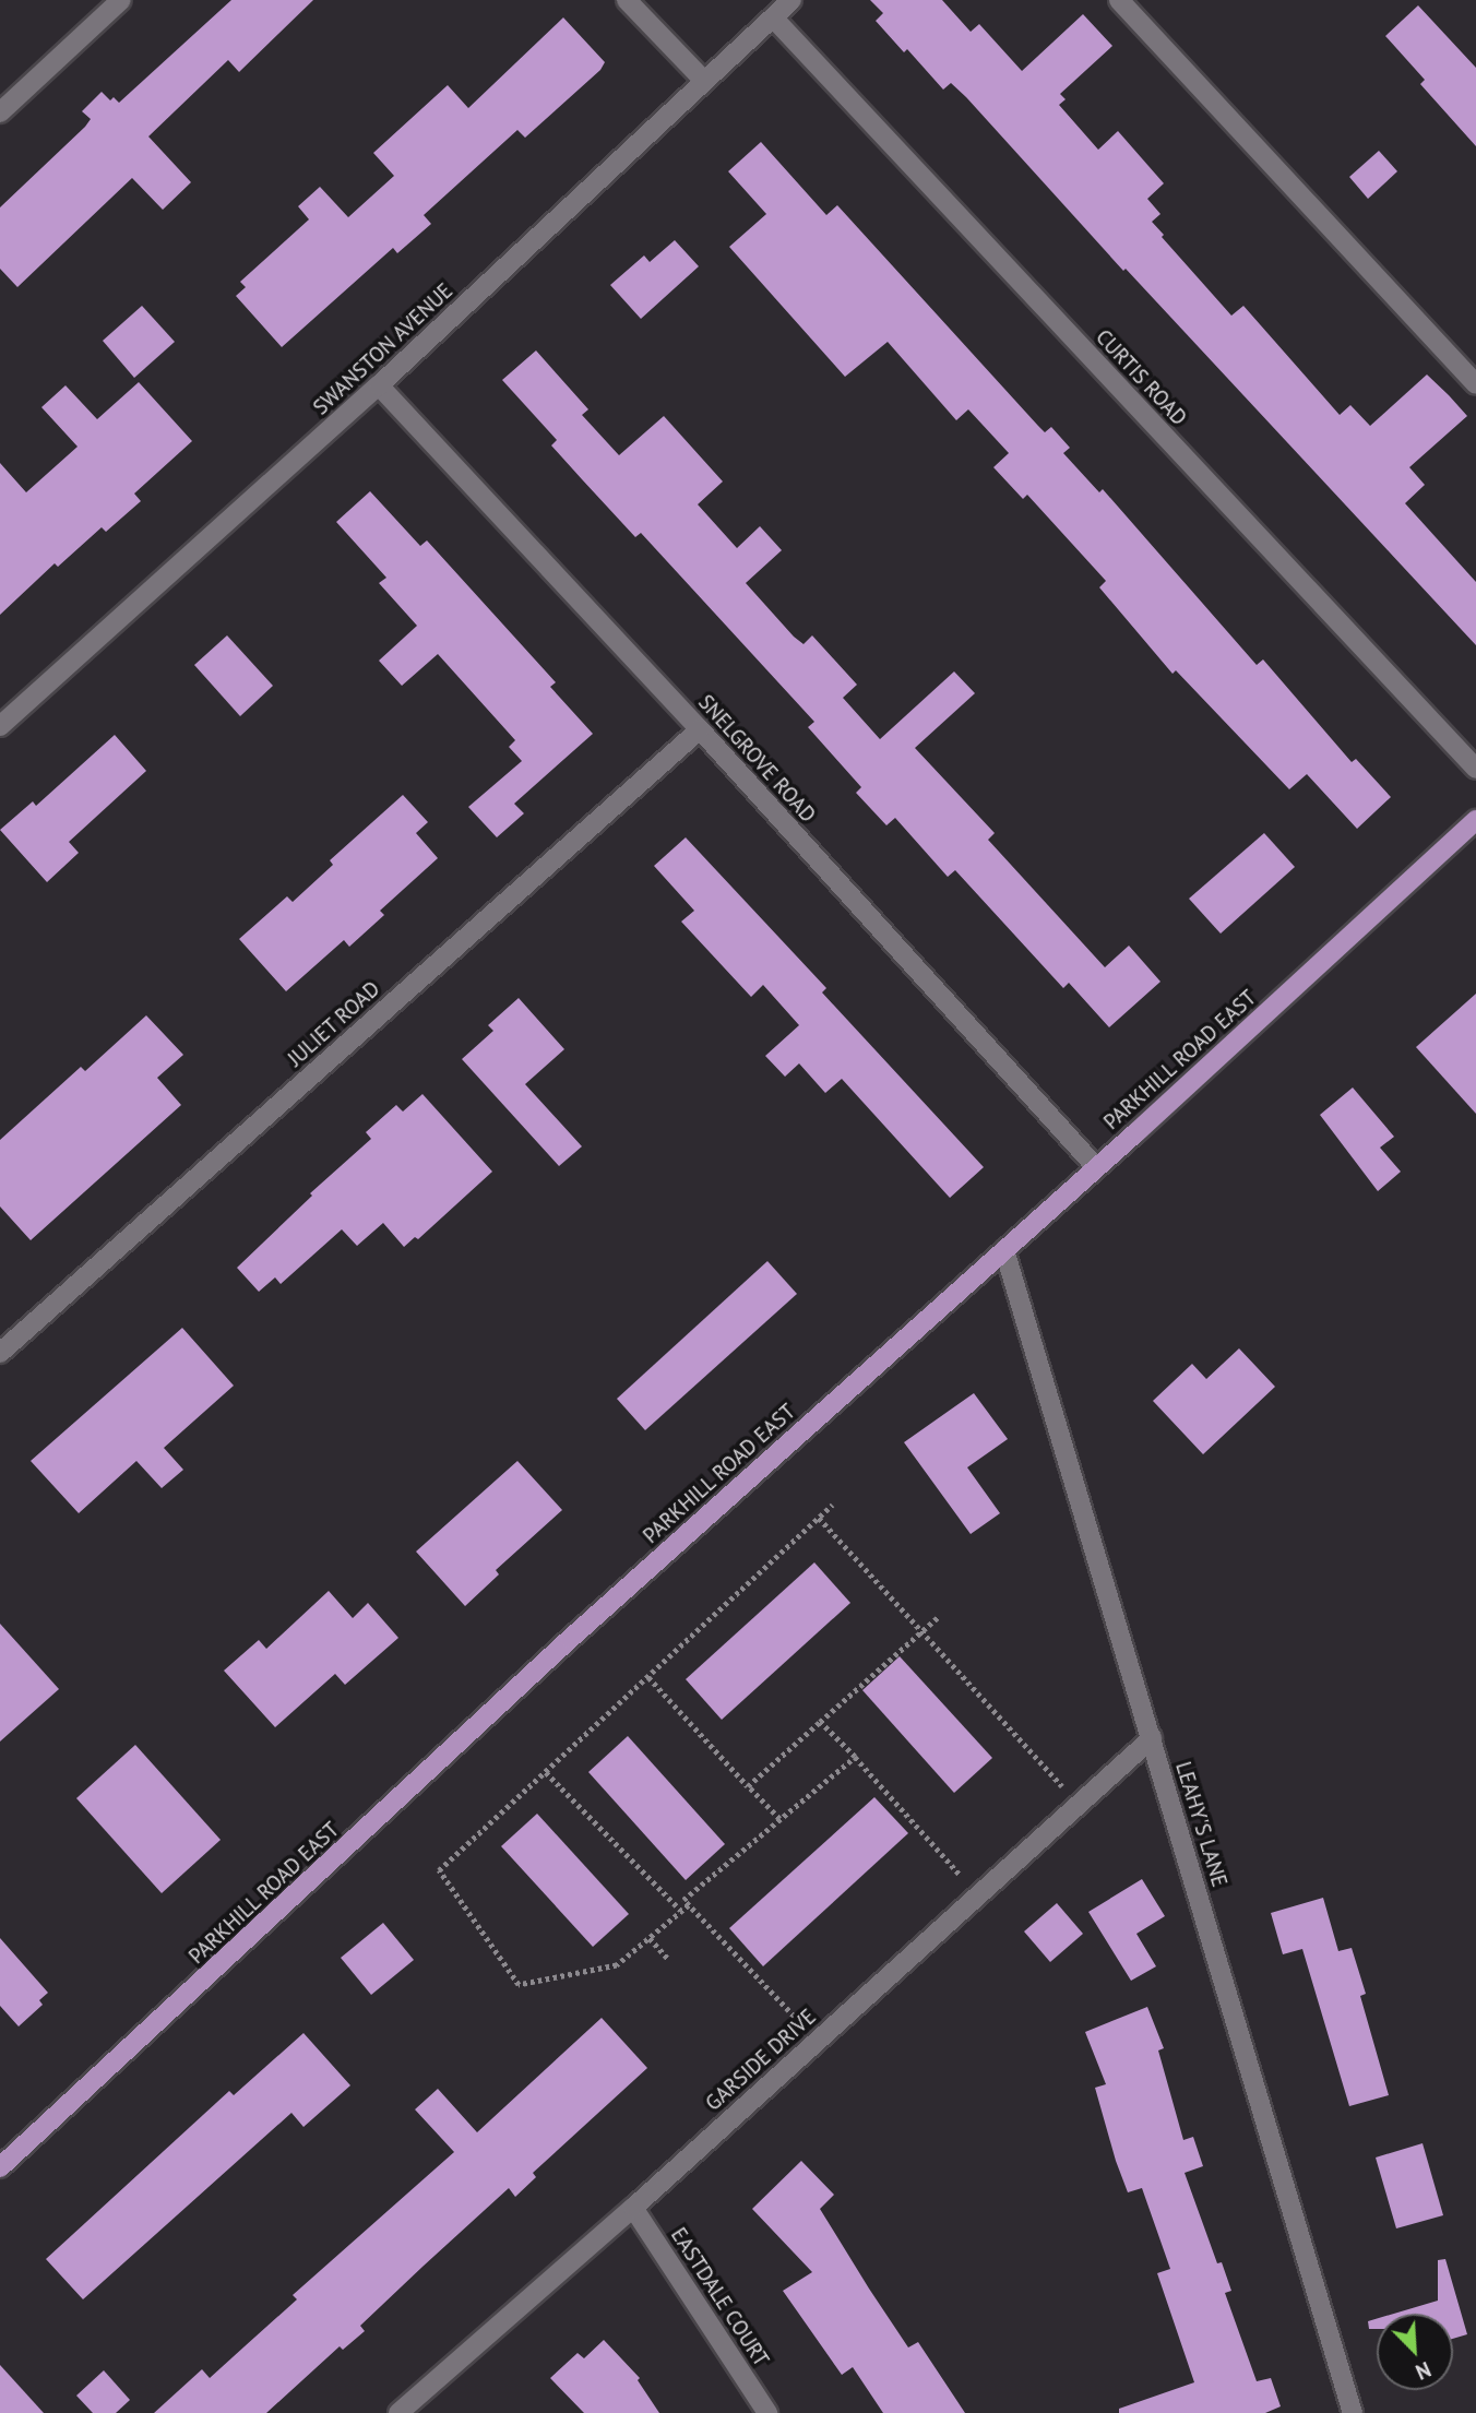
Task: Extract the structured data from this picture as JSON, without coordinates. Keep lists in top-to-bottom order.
{
  "streets": {
    "main road": ["PARKHILL ROAD EAST"],
    "street": [
      "SWANSTON AVENUE",
      "CURTIS ROAD",
      "SNELGROVE ROAD",
      "JULIET ROAD",
      "LEAHY'S LANE",
      "GARSIDE DRIVE",
      "EASTDALE COURT"
    ]
  },
  "crossings": [
    ["SWANSTON AVENUE", "CURTIS ROAD"],
    ["SWANSTON AVENUE", "SNELGROVE ROAD"],
    ["SNELGROVE ROAD", "JULIET ROAD"],
    ["SNELGROVE ROAD", "PARKHILL ROAD EAST"],
    ["PARKHILL ROAD EAST", "LEAHY'S LANE"],
    ["LEAHY'S LANE", "GARSIDE DRIVE"],
    ["GARSIDE DRIVE", "EASTDALE COURT"]
  ],
  "north": "bottom right"
}
